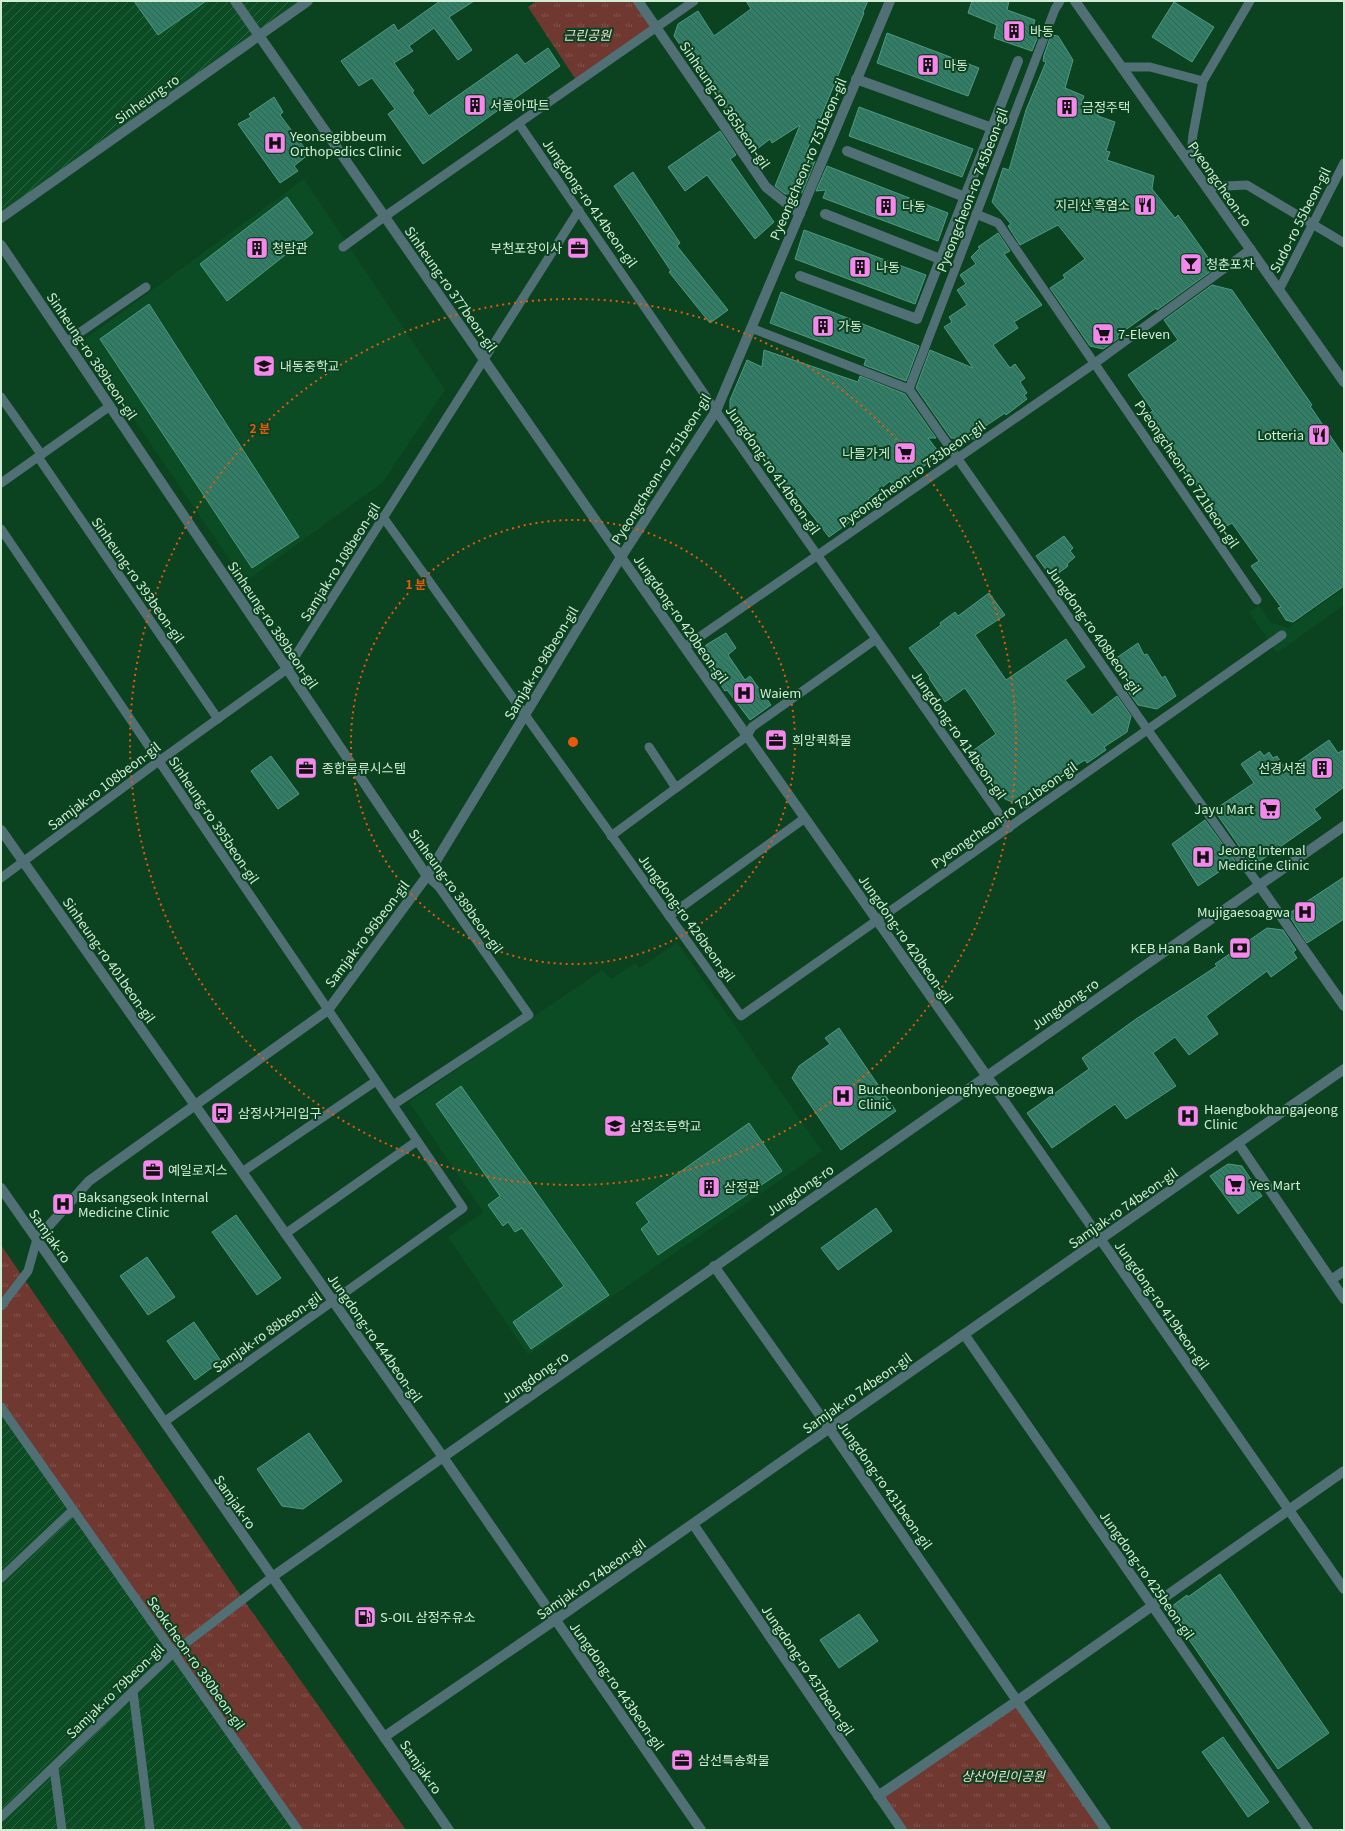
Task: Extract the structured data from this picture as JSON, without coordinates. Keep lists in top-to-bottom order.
{
  "streets": {
    "street": [
      "Sinheung-ro",
      "Sinheung-ro 365beon-gil",
      "Pyeongcheon-ro 751beon-gil",
      "Pyeongcheon-ro",
      "Sinheung-ro 377beon-gil",
      "Sinheung-ro 389beon-gil",
      "Jungdong-ro 420beon-gil",
      "Samjak-ro 96beon-gil",
      "Sinheung-ro 401beon-gil",
      "Jungdong-ro",
      "Samjak-ro 74beon-gil",
      "Samjak-ro",
      "Jungdong-ro 419beon-gil",
      "Jungdong-ro 444beon-gil",
      "Jungdong-ro 431beon-gil",
      "Jungdong-ro 425beon-gil",
      "Jungdong-ro 437beon-gil",
      "Jungdong-ro 443beon-gil"
    ],
    "lane": [
      "Pyeongcheon-ro 745beon-gil",
      "Jungdong-ro 414beon-gil",
      "Sudo-ro 55beon-gil",
      "Pyeongcheon-ro 733beon-gil",
      "Pyeongcheon-ro 721beon-gil",
      "Samjak-ro 108beon-gil",
      "Sinheung-ro 393beon-gil",
      "Jungdong-ro 408beon-gil",
      "Sinheung-ro 395beon-gil",
      "Jungdong-ro 426beon-gil",
      "Samjak-ro 88beon-gil",
      "Seokcheon-ro 380beon-gil",
      "Samjak-ro 79beon-gil"
    ]
  },
  "crossings": [
    ["Sinheung-ro", "Sinheung-ro 377beon-gil"],
    ["Sinheung-ro 365beon-gil", "Pyeongcheon-ro 751beon-gil"],
    ["Pyeongcheon-ro 751beon-gil", "Jungdong-ro 414beon-gil"],
    ["Pyeongcheon-ro 751beon-gil", "Sinheung-ro 377beon-gil"],
    ["Pyeongcheon-ro 751beon-gil", "Jungdong-ro 420beon-gil"],
    ["Pyeongcheon-ro 751beon-gil", "Samjak-ro 96beon-gil"],
    ["Pyeongcheon-ro", "Sudo-ro 55beon-gil"],
    ["Pyeongcheon-ro", "Pyeongcheon-ro 733beon-gil"],
    ["Pyeongcheon-ro 745beon-gil", "Jungdong-ro 408beon-gil"],
    ["Jungdong-ro 414beon-gil", "Pyeongcheon-ro 733beon-gil"],
    ["Jungdong-ro 414beon-gil", "Pyeongcheon-ro 721beon-gil"],
    ["Jungdong-ro 414beon-gil", "Samjak-ro 108beon-gil"],
    ["Sinheung-ro 377beon-gil", "Samjak-ro 108beon-gil"],
    ["Sinheung-ro 377beon-gil", "Jungdong-ro 420beon-gil"],
    ["Sinheung-ro 377beon-gil", "Samjak-ro 96beon-gil"],
    ["Sinheung-ro 389beon-gil", "Samjak-ro 108beon-gil"],
    ["Sinheung-ro 389beon-gil", "Samjak-ro 96beon-gil"],
    ["Sinheung-ro 389beon-gil", "Sinheung-ro 395beon-gil"],
    ["Pyeongcheon-ro 733beon-gil", "Pyeongcheon-ro 721beon-gil"],
    ["Pyeongcheon-ro 733beon-gil", "Jungdong-ro 420beon-gil"],
    ["Pyeongcheon-ro 733beon-gil", "Jungdong-ro 408beon-gil"],
    ["Pyeongcheon-ro 721beon-gil", "Jungdong-ro 420beon-gil"],
    ["Pyeongcheon-ro 721beon-gil", "Jungdong-ro 408beon-gil"],
    ["Pyeongcheon-ro 721beon-gil", "Jungdong-ro 426beon-gil"],
    ["Samjak-ro 108beon-gil", "Sinheung-ro 393beon-gil"],
    ["Samjak-ro 108beon-gil", "Sinheung-ro 395beon-gil"],
    ["Samjak-ro 108beon-gil", "Jungdong-ro 426beon-gil"],
    ["Samjak-ro 108beon-gil", "Sinheung-ro 401beon-gil"],
    ["Jungdong-ro 420beon-gil", "Samjak-ro 96beon-gil"],
    ["Jungdong-ro 420beon-gil", "Jungdong-ro"],
    ["Jungdong-ro 420beon-gil", "Jungdong-ro 419beon-gil"],
    ["Jungdong-ro 408beon-gil", "Jungdong-ro"],
    ["Samjak-ro 96beon-gil", "Sinheung-ro 395beon-gil"],
    ["Samjak-ro 96beon-gil", "Jungdong-ro 426beon-gil"],
    ["Samjak-ro 96beon-gil", "Sinheung-ro 401beon-gil"],
    ["Samjak-ro 96beon-gil", "Samjak-ro"],
    ["Samjak-ro 96beon-gil", "Jungdong-ro 444beon-gil"],
    ["Sinheung-ro 395beon-gil", "Samjak-ro 88beon-gil"],
    ["Sinheung-ro 401beon-gil", "Jungdong-ro 444beon-gil"],
    ["Jungdong-ro", "Samjak-ro"],
    ["Jungdong-ro", "Jungdong-ro 419beon-gil"],
    ["Jungdong-ro", "Jungdong-ro 444beon-gil"],
    ["Jungdong-ro", "Jungdong-ro 431beon-gil"],
    ["Jungdong-ro", "Jungdong-ro 443beon-gil"],
    ["Jungdong-ro", "Samjak-ro 79beon-gil"],
    ["Samjak-ro 74beon-gil", "Samjak-ro"],
    ["Samjak-ro 74beon-gil", "Jungdong-ro 419beon-gil"],
    ["Samjak-ro 74beon-gil", "Jungdong-ro 431beon-gil"],
    ["Samjak-ro 74beon-gil", "Jungdong-ro 425beon-gil"],
    ["Samjak-ro 74beon-gil", "Jungdong-ro 437beon-gil"],
    ["Samjak-ro 74beon-gil", "Jungdong-ro 443beon-gil"],
    ["Samjak-ro", "Samjak-ro 88beon-gil"],
    ["Samjak-ro", "Samjak-ro 79beon-gil"],
    ["Samjak-ro 88beon-gil", "Jungdong-ro 444beon-gil"],
    ["Jungdong-ro 444beon-gil", "Jungdong-ro 443beon-gil"],
    ["Seokcheon-ro 380beon-gil", "Samjak-ro 79beon-gil"]
  ],
  "parks": ["근린공원", "상산어린이공원"],
  "places": {
    "building": [
      "바동",
      "마동",
      "서울아파트",
      "금정주택",
      "다동",
      "청람관",
      "나동",
      "가동",
      "선경서점",
      "삼정관"
    ],
    "hospital": [
      "Yeonsegibbeum Orthopedics Clinic",
      "Waiem",
      "Jeong Internal Medicine Clinic",
      "Mujigaesoagwa",
      "Bucheonbonjeonghyeongoegwa Clinic",
      "Haengbokhangajeong Clinic",
      "Baksangseok Internal Medicine Clinic"
    ],
    "restaurant": ["지리산 흑염소", "Lotteria"],
    "office": [
      "부천포장이사",
      "희망퀵화물",
      "종합물류시스템",
      "예일로지스",
      "삼선특송화물"
    ],
    "bar": ["청춘포차"],
    "supermarket": [
      "7-Eleven",
      "나들가게",
      "Jayu Mart",
      "Yes Mart"
    ],
    "school or university": ["내동중학교", "삼정초등학교"],
    "bank": ["KEB Hana Bank"],
    "bus stop": ["삼정사거리입구"],
    "fuel station": ["S-OIL 삼정주유소"]
  },
  "rings": ["2 분", "1 분"]
}
